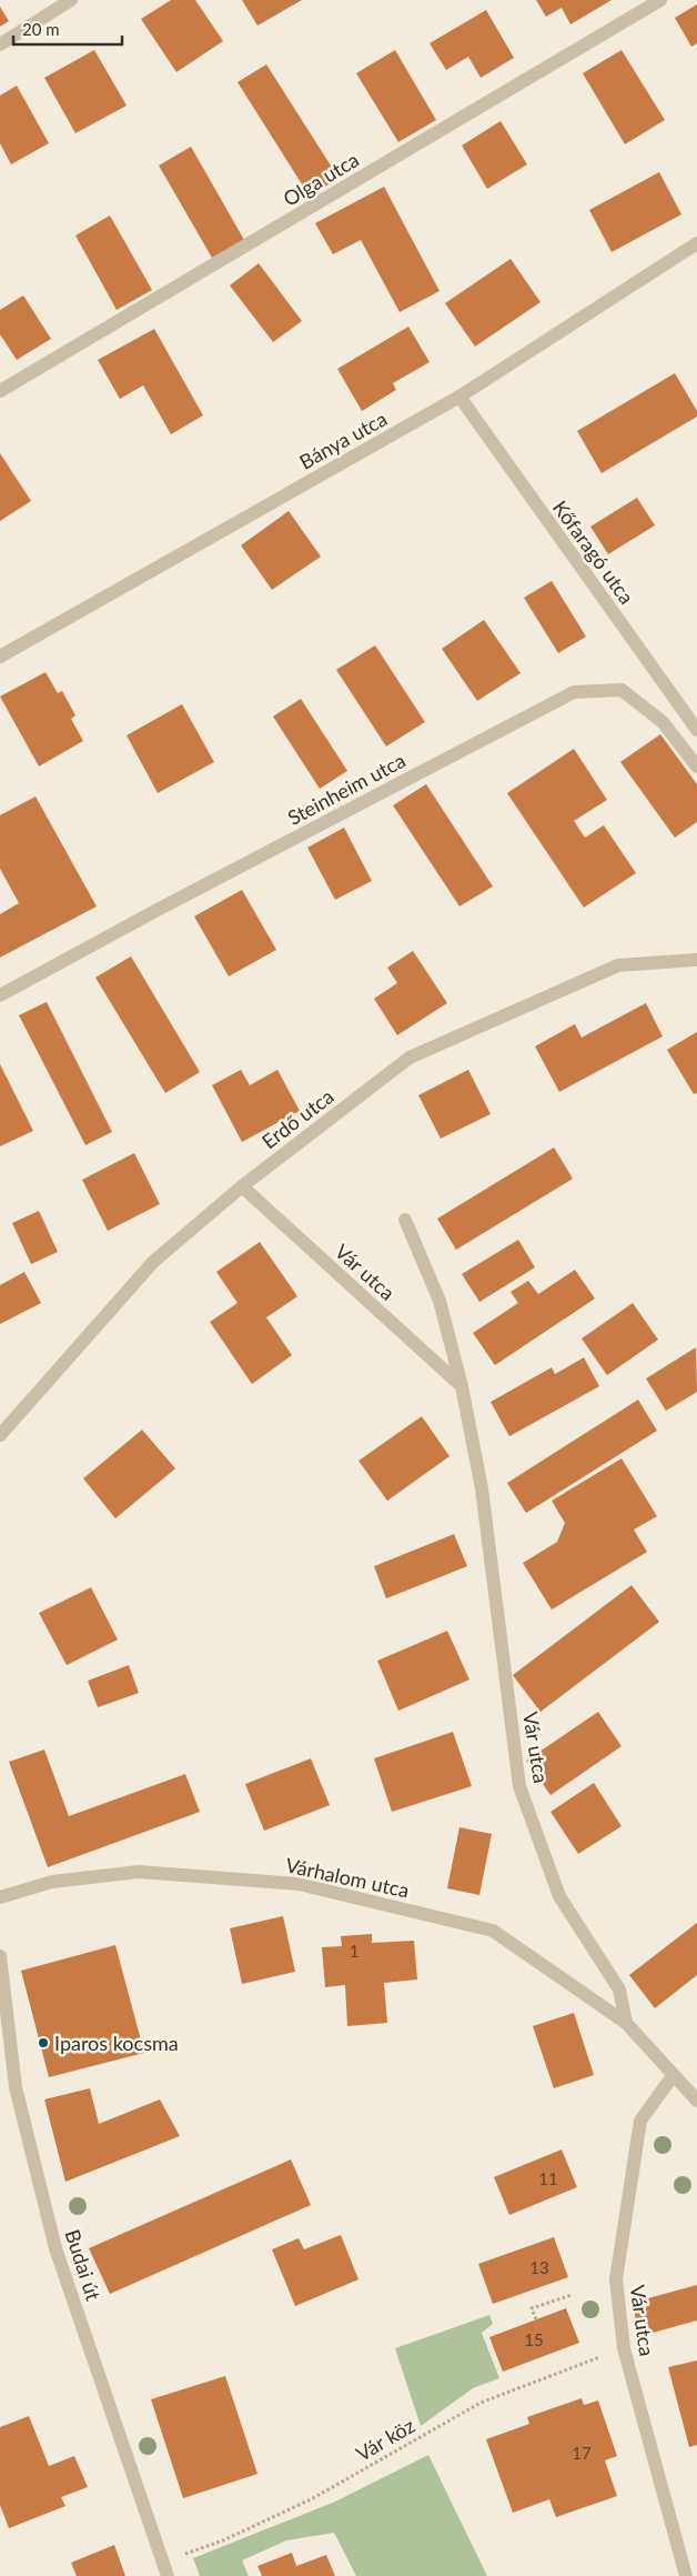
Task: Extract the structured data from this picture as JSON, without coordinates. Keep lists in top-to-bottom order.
{
  "streets": {
    "street": [
      "Olga utca",
      "Bánya utca",
      "Kőfaragó utca",
      "Steinheim utca",
      "Erdő utca",
      "Vár utca",
      "Várhalom utca",
      "Budai út"
    ],
    "path": ["Vár köz"]
  },
  "crossings": [
    ["Bánya utca", "Kőfaragó utca"],
    ["Erdő utca", "Vár utca"],
    ["Vár utca", "Várhalom utca"],
    ["Vár utca", "Vár köz"],
    ["Budai út", "Vár köz"]
  ],
  "places": ["Iparos kocsma"],
  "house_numbers": [
    "1",
    "11",
    "13",
    "15",
    "17"
  ],
  "scale_bar": "20 m"
}
